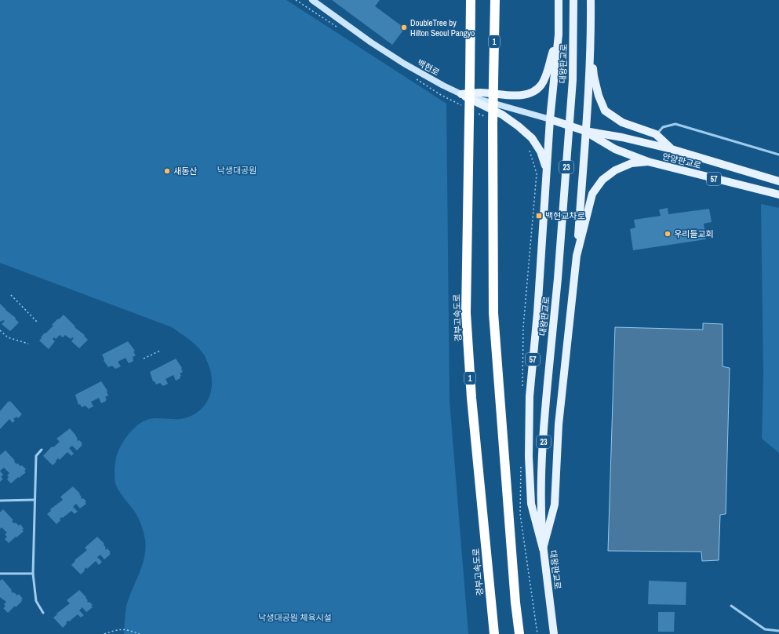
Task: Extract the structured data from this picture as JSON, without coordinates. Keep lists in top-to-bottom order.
{
  "streets": {
    "highway": ["1", "경부고속도로"],
    "main road": [
      "대왕판교로",
      "백현로",
      "안양판교로",
      "23",
      "57"
    ]
  },
  "crossings": [
    ["대왕판교로", "백현로"],
    ["대왕판교로", "안양판교로"],
    ["대왕판교로", "57"],
    ["백현로", "안양판교로"],
    ["안양판교로", "57"]
  ],
  "parks": ["낙생대공원", "낙생대공원 체육시설"],
  "places": {
    "other": ["DoubleTree by Hilton Seoul Pangyo", "새동산", "우리들교회"],
    "transit": ["백현교차로"]
  }
}
